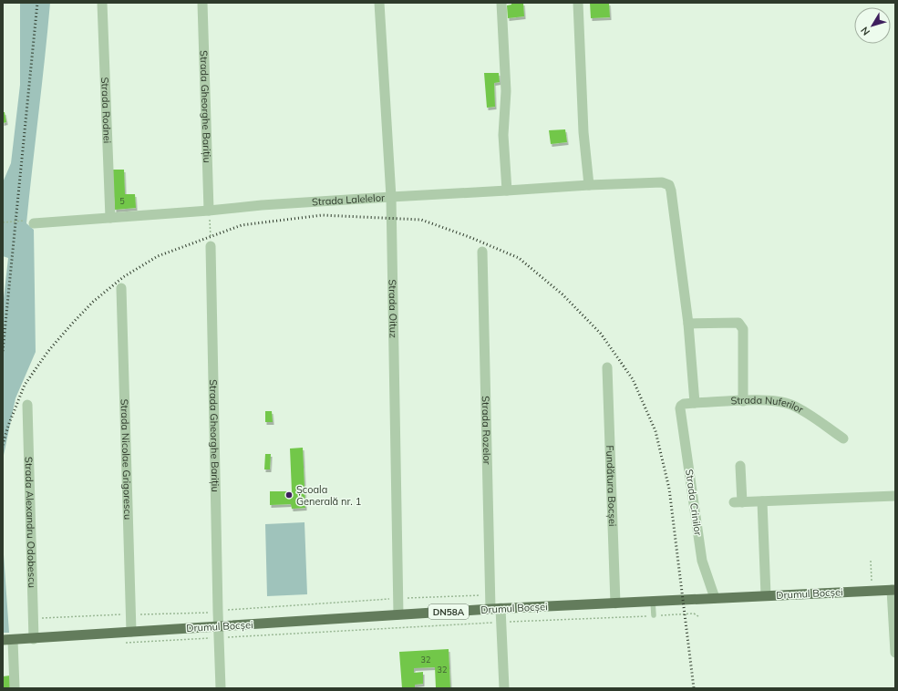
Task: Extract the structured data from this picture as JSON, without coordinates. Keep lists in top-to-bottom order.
{
  "streets": {
    "main road": ["Drumul Bocșei", "DN58A"],
    "street": [
      "Strada Gheorghe Barițiu",
      "Strada Rodnei",
      "Strada Lalelelor",
      "Strada Oituz",
      "Strada Nuferilor",
      "Strada Rozelor",
      "Strada Nicolae Grigorescu",
      "Fundătura Bocșei",
      "Strada Crinilor",
      "Strada Alexandru Odobescu"
    ]
  },
  "crossings": [
    ["Strada Gheorghe Barițiu", "Strada Lalelelor"],
    ["Strada Gheorghe Barițiu", "Drumul Bocșei"],
    ["Strada Rodnei", "Strada Lalelelor"],
    ["Strada Lalelelor", "Strada Oituz"],
    ["Strada Oituz", "Drumul Bocșei"],
    ["Strada Nuferilor", "Strada Crinilor"],
    ["Strada Rozelor", "Drumul Bocșei"],
    ["Strada Nicolae Grigorescu", "Drumul Bocșei"],
    ["Fundătura Bocșei", "Drumul Bocșei"],
    ["Strada Crinilor", "Drumul Bocșei"],
    ["Strada Alexandru Odobescu", "Drumul Bocșei"]
  ],
  "places": ["Școala Generală nr. 1"],
  "house_numbers": ["5", "32", "32"],
  "north": "bottom left"
}
